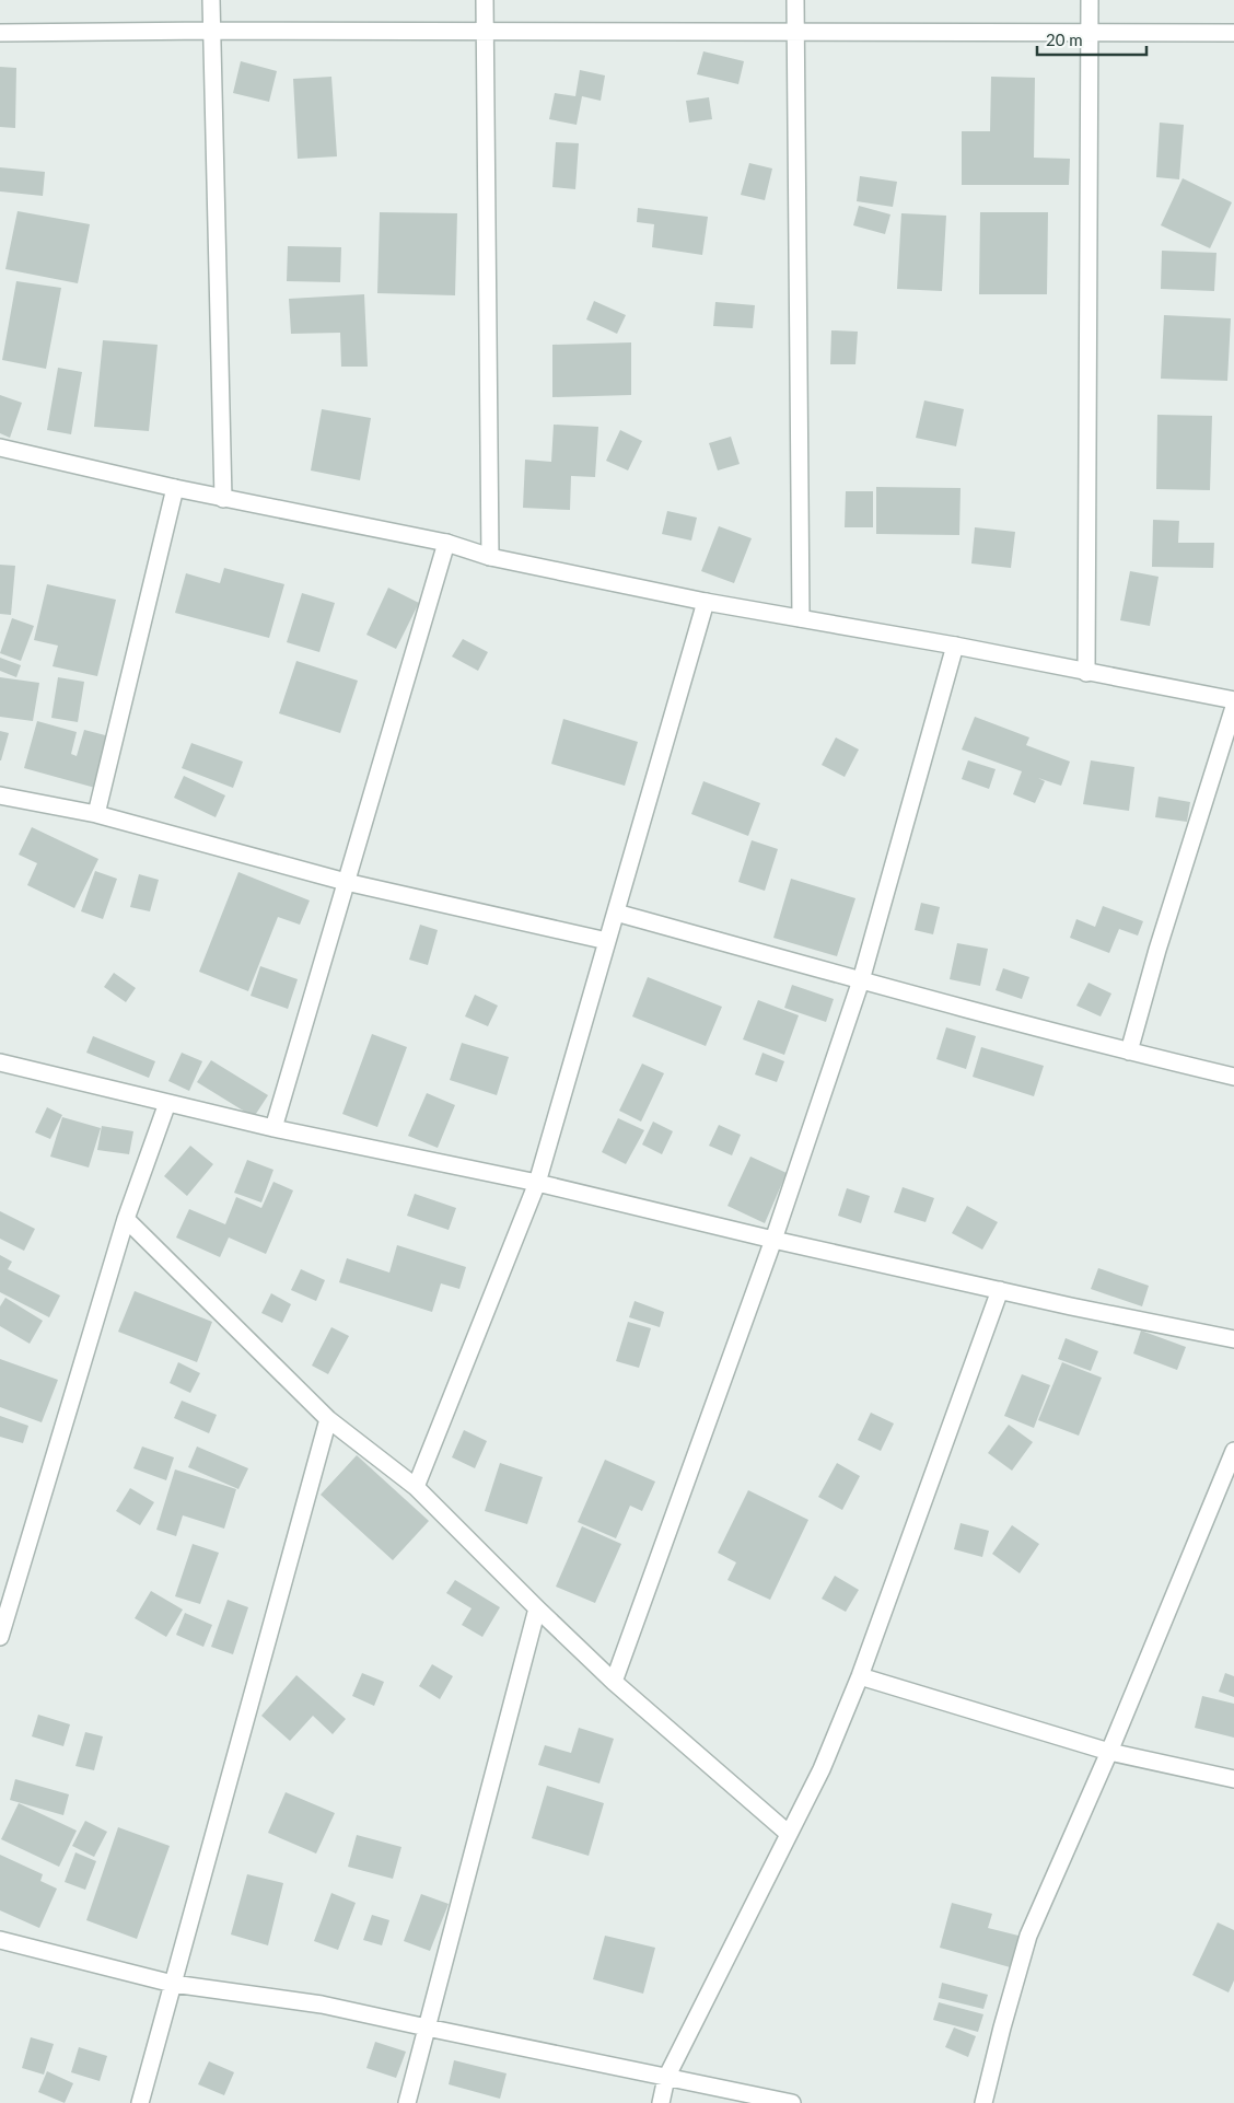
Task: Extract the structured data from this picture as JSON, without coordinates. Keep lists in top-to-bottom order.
{
  "scale_bar": "20 m"
}
